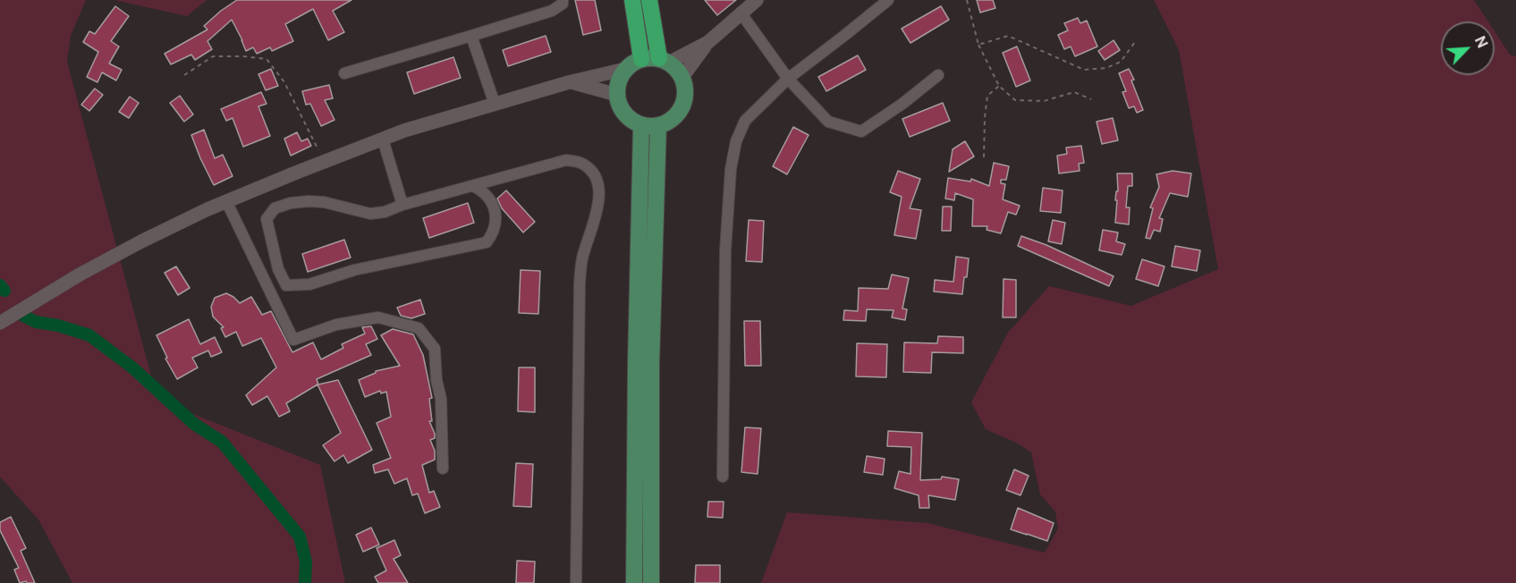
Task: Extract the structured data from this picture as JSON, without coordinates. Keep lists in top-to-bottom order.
{
  "north": "top right"
}
